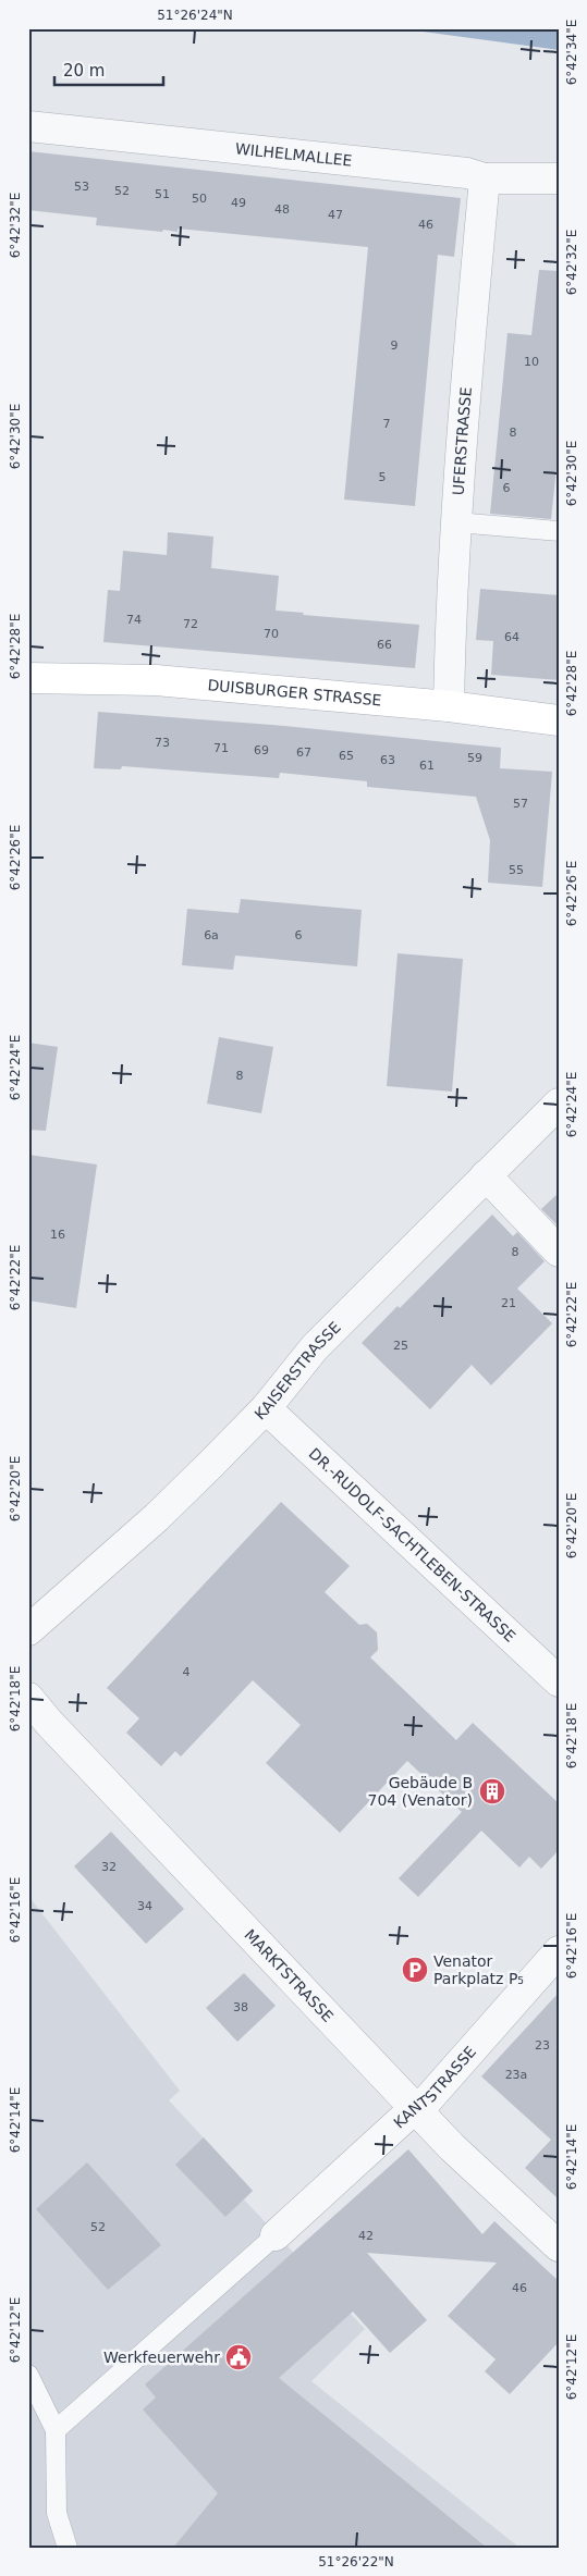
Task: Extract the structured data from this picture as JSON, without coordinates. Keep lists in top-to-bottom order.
{
  "streets": {
    "main road": ["DUISBURGER STRASSE"],
    "street": [
      "WILHELMALLEE",
      "UFERSTRASSE",
      "KAISERSTRASSE",
      "DR.-RUDOLF-SACHTLEBEN-STRASSE",
      "MARKTSTRASSE",
      "KANTSTRASSE"
    ]
  },
  "crossings": [
    ["WILHELMALLEE", "UFERSTRASSE"],
    ["UFERSTRASSE", "DUISBURGER STRASSE"],
    ["KAISERSTRASSE", "DR.-RUDOLF-SACHTLEBEN-STRASSE"],
    ["MARKTSTRASSE", "KANTSTRASSE"]
  ],
  "places": {
    "building": ["Gebäude B 704 (Venator)"],
    "parking": ["Venator Parkplatz P₅"],
    "public building": ["Werkfeuerwehr"]
  },
  "house_numbers": [
    "53",
    "52",
    "51",
    "50",
    "49",
    "48",
    "47",
    "46",
    "9",
    "10",
    "7",
    "8",
    "5",
    "6",
    "74",
    "72",
    "70",
    "64",
    "66",
    "73",
    "71",
    "69",
    "67",
    "65",
    "59",
    "63",
    "61",
    "57",
    "55",
    "6a",
    "6",
    "8",
    "16",
    "8",
    "21",
    "25",
    "4",
    "32",
    "34",
    "38",
    "23",
    "23a",
    "52",
    "42",
    "46"
  ],
  "scale_bar": "20 m",
  "coordinates": [
    "51°26'24\"N",
    "6°42'34\"E",
    "6°42'32\"E",
    "6°42'30\"E",
    "6°42'28\"E",
    "6°42'26\"E",
    "6°42'24\"E",
    "6°42'22\"E",
    "6°42'20\"E",
    "6°42'18\"E",
    "6°42'16\"E",
    "6°42'14\"E",
    "6°42'12\"E",
    "51°26'22\"N"
  ]
}
